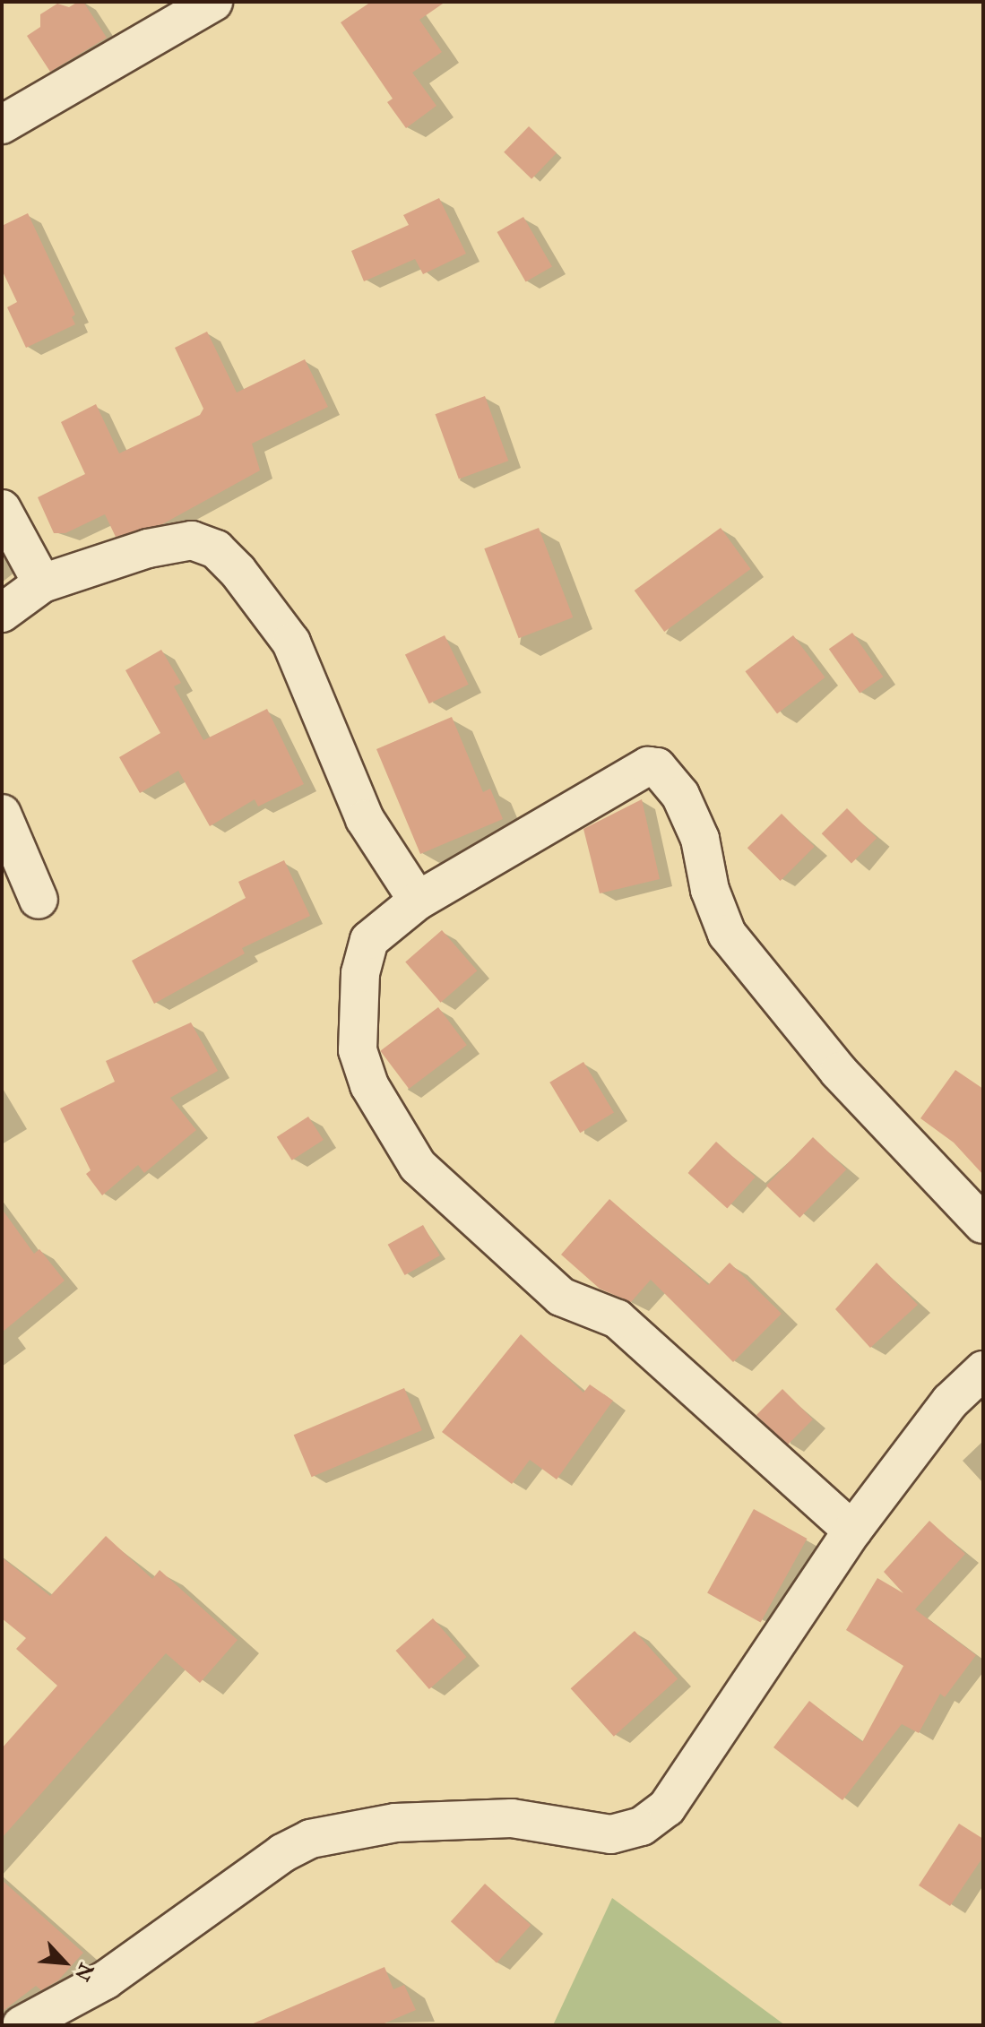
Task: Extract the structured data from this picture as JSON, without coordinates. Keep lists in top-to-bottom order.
{
  "north": "bottom right"
}
